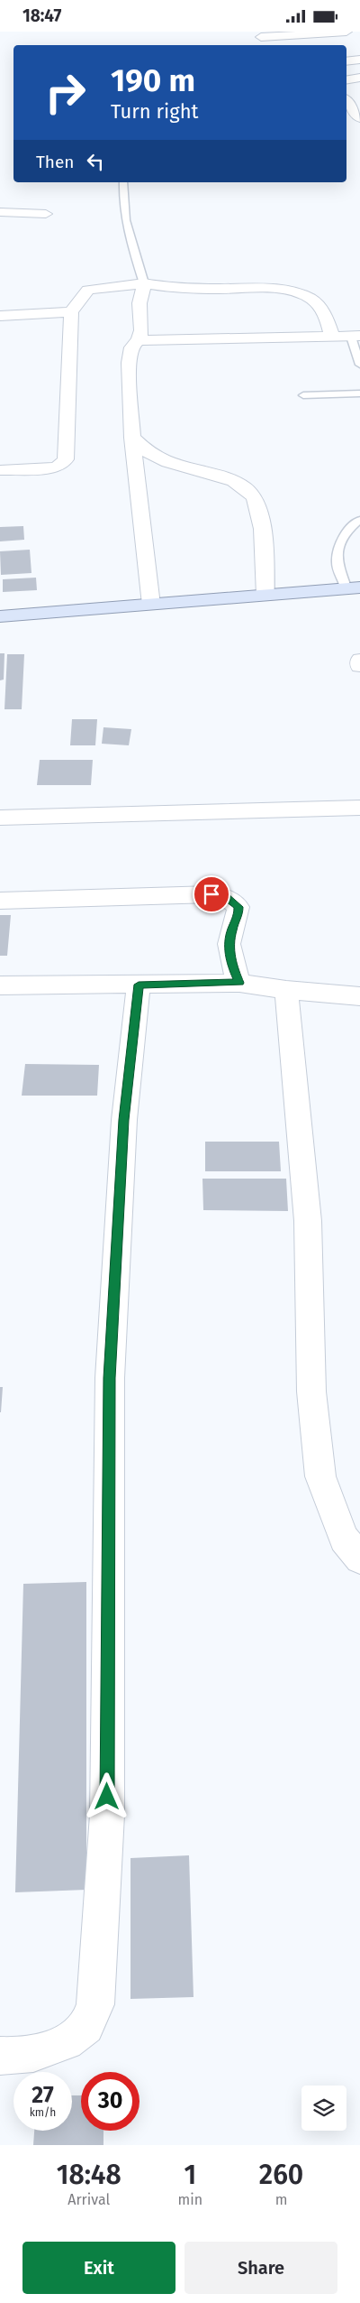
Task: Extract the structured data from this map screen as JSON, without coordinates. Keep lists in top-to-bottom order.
{
  "page": {
    "status": "18:47",
    "turn": ["190 m", "Turn right"],
    "then": "Then",
    "speed": "27 km/h",
    "limit": "30",
    "eta": [
      "18:48",
      "Arrival",
      "1",
      "min",
      "260",
      "m"
    ],
    "buttons": ["Exit", "Share"]
  }
}
